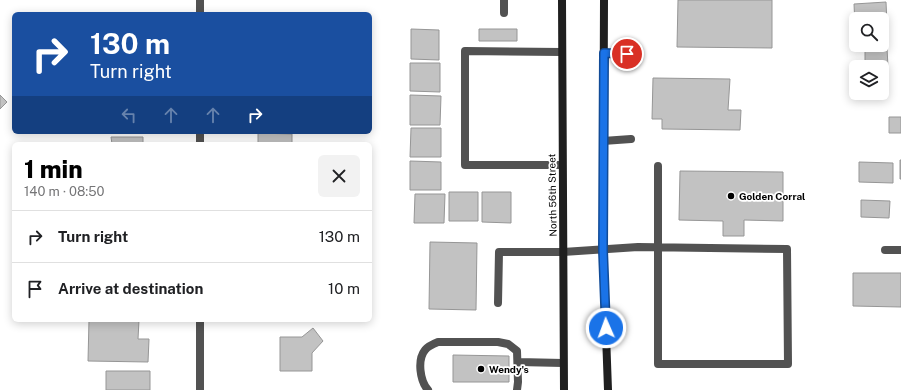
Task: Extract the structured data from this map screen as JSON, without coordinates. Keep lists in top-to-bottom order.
{
  "streets": {
    "main road": ["North 56th Street"]
  },
  "places": ["Golden Corral", "Wendy's"],
  "page": {
    "turn": ["130 m", "Turn right"],
    "heading": ["1 min", "140 m · 08:50"],
    "list": [
      {
        "name": "Turn right",
        "value": "130 m"
      },
      {
        "name": "Arrive at destination",
        "value": "10 m"
      }
    ]
  }
}
